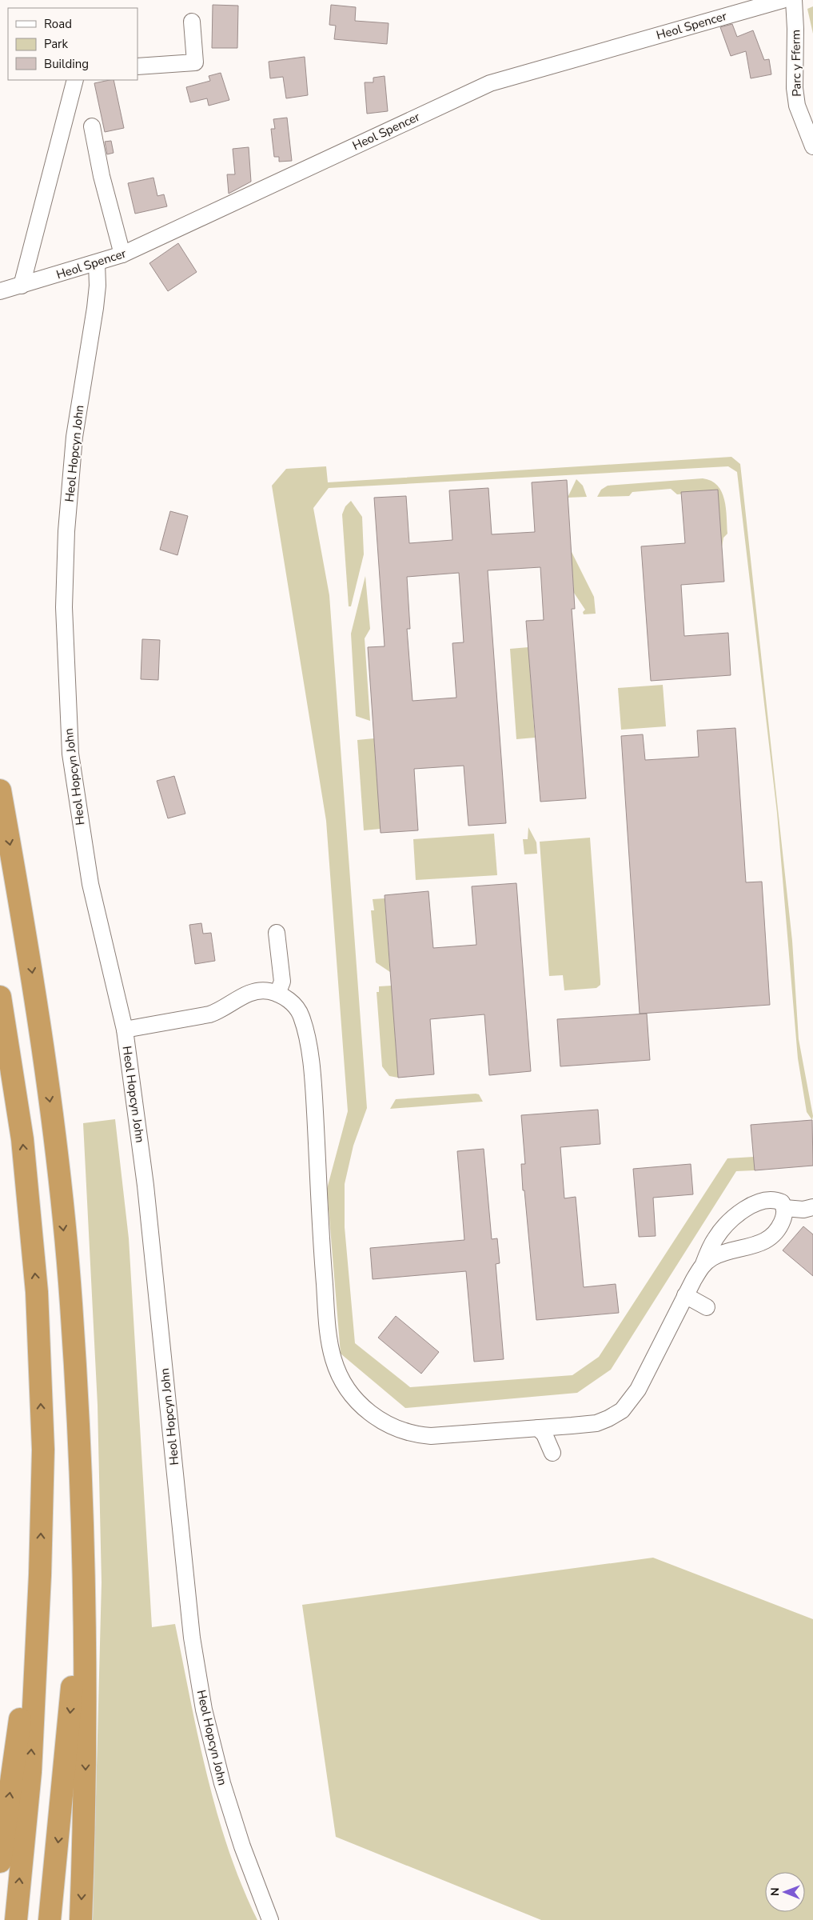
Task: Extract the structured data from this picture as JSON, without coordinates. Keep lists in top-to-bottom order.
{
  "streets": {
    "street": ["Heol Spencer", "Parc y Fferm", "Heol Hopcyn John"]
  },
  "crossings": [
    ["Heol Spencer", "Heol Hopcyn John"]
  ],
  "legend": ["Road", "Park", "Building"],
  "north": "left"
}
